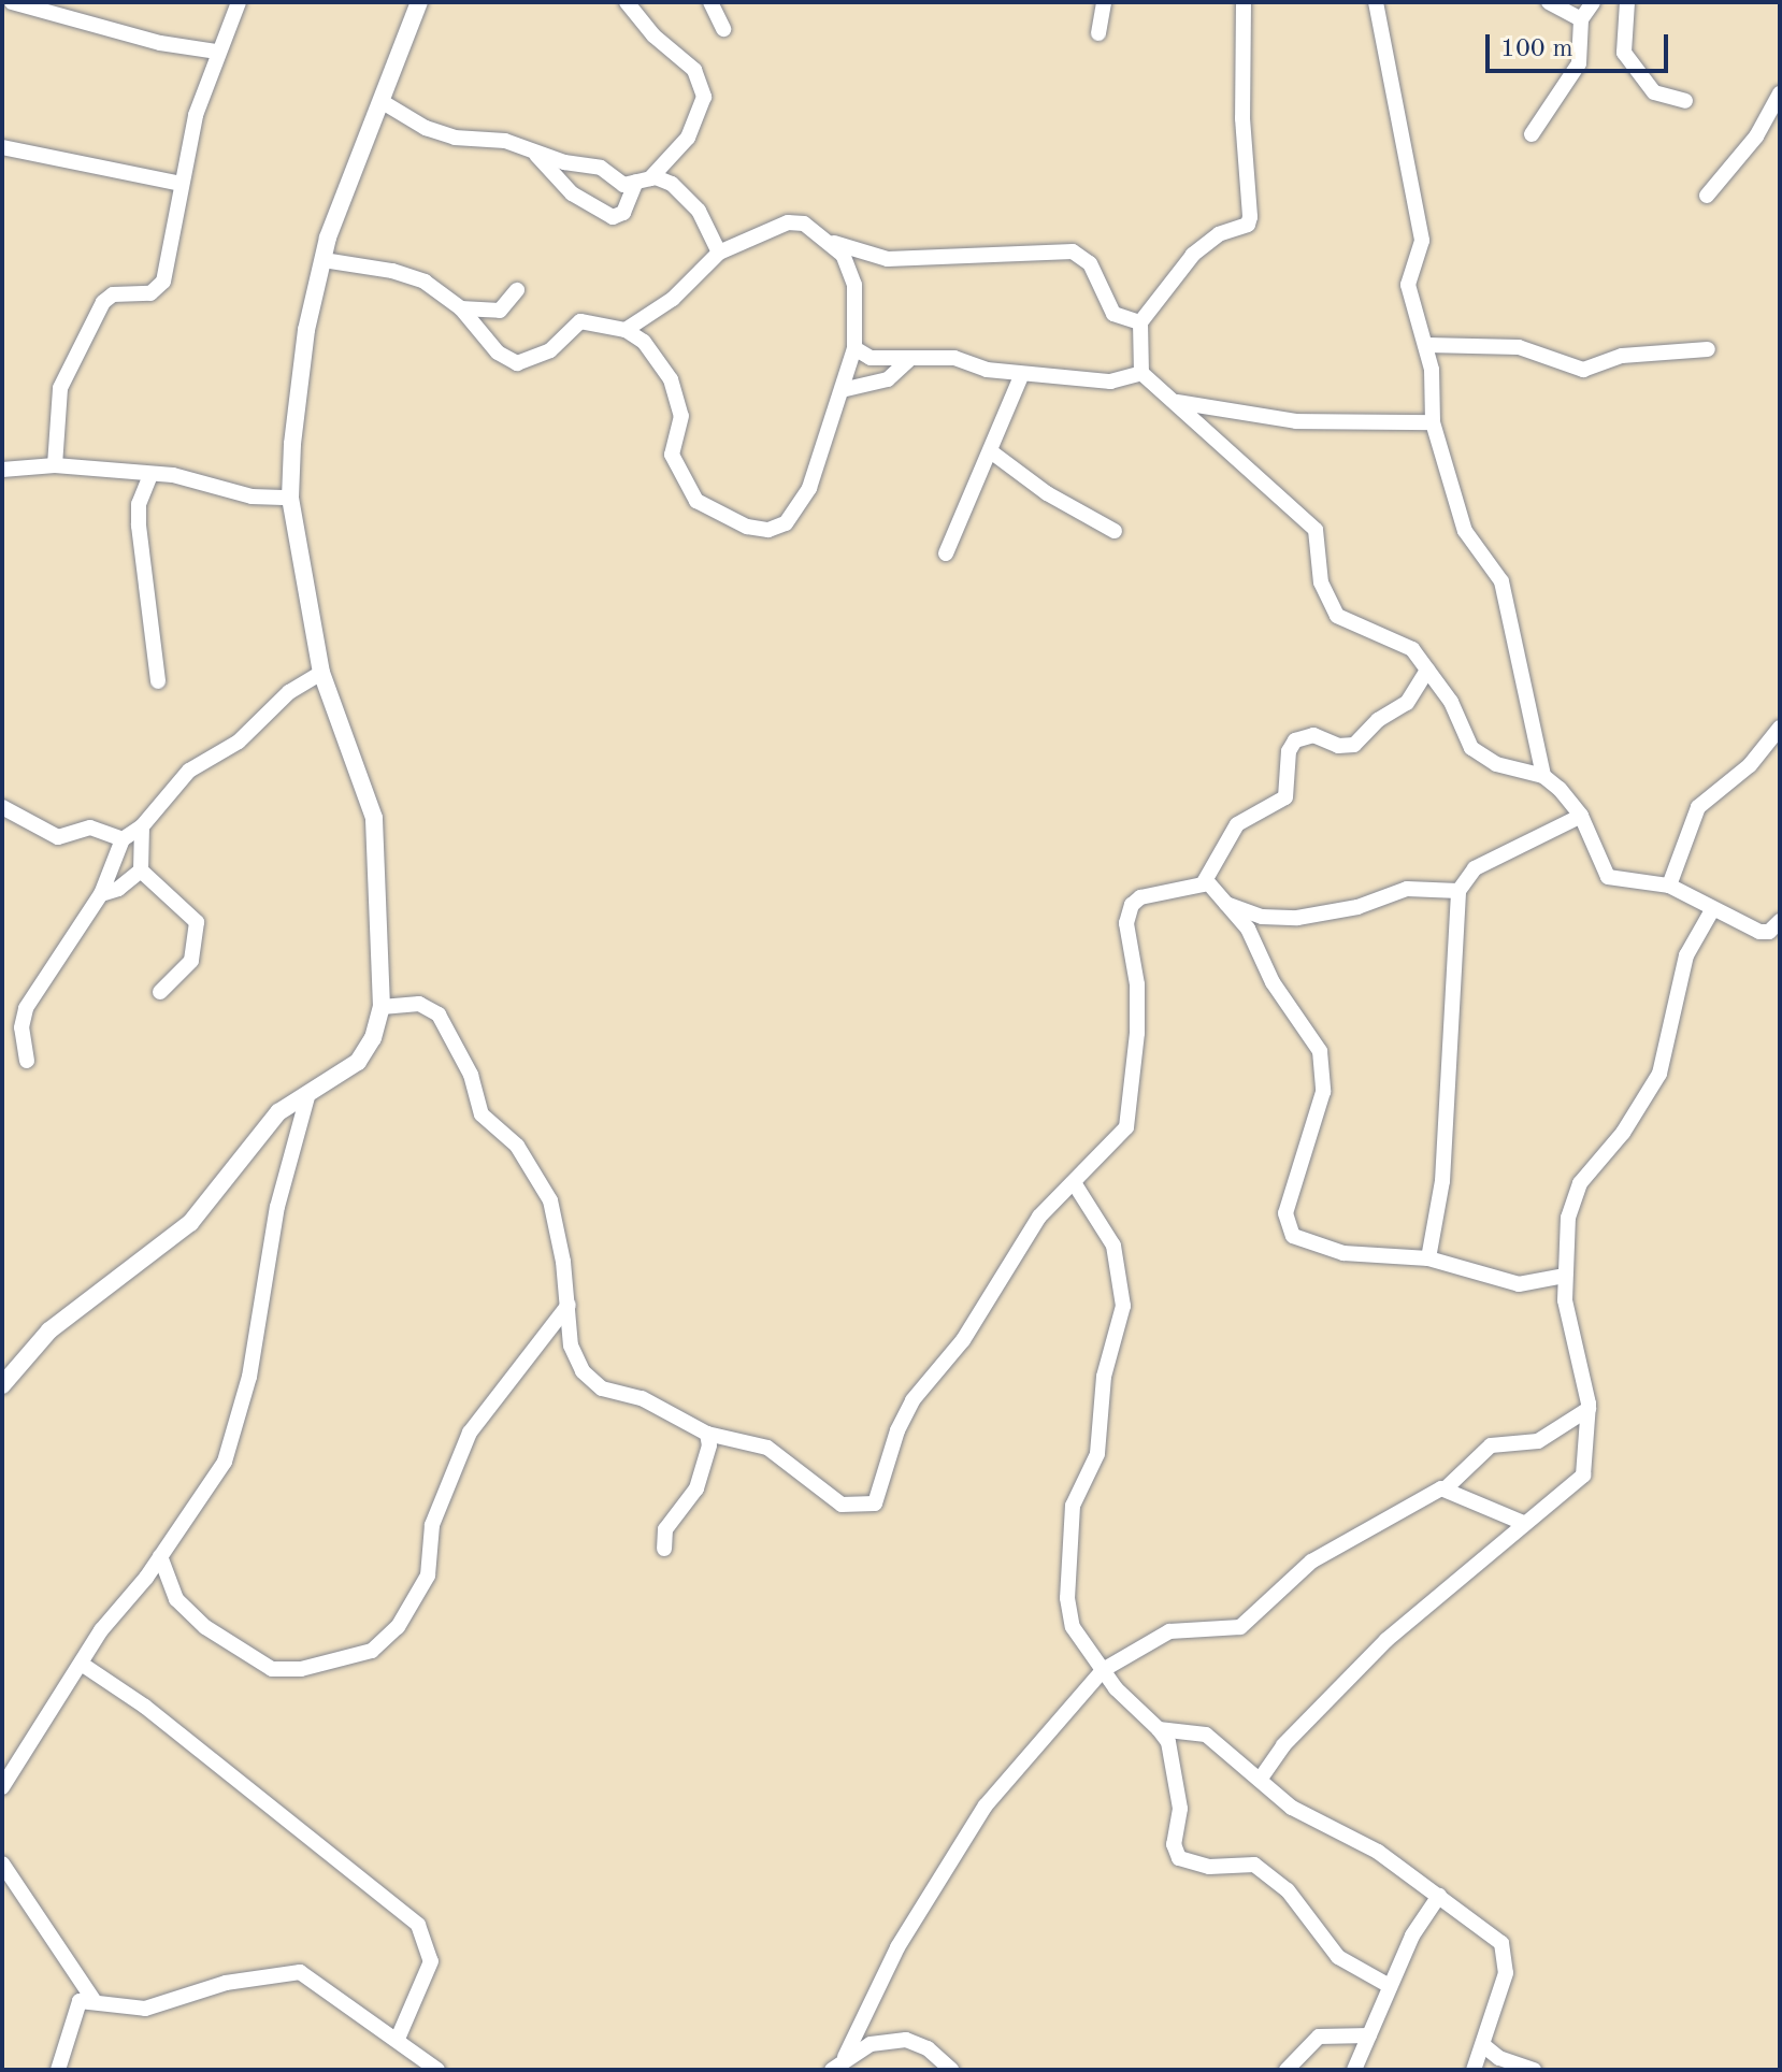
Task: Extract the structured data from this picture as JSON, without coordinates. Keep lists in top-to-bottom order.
{
  "scale_bar": "100 m"
}
